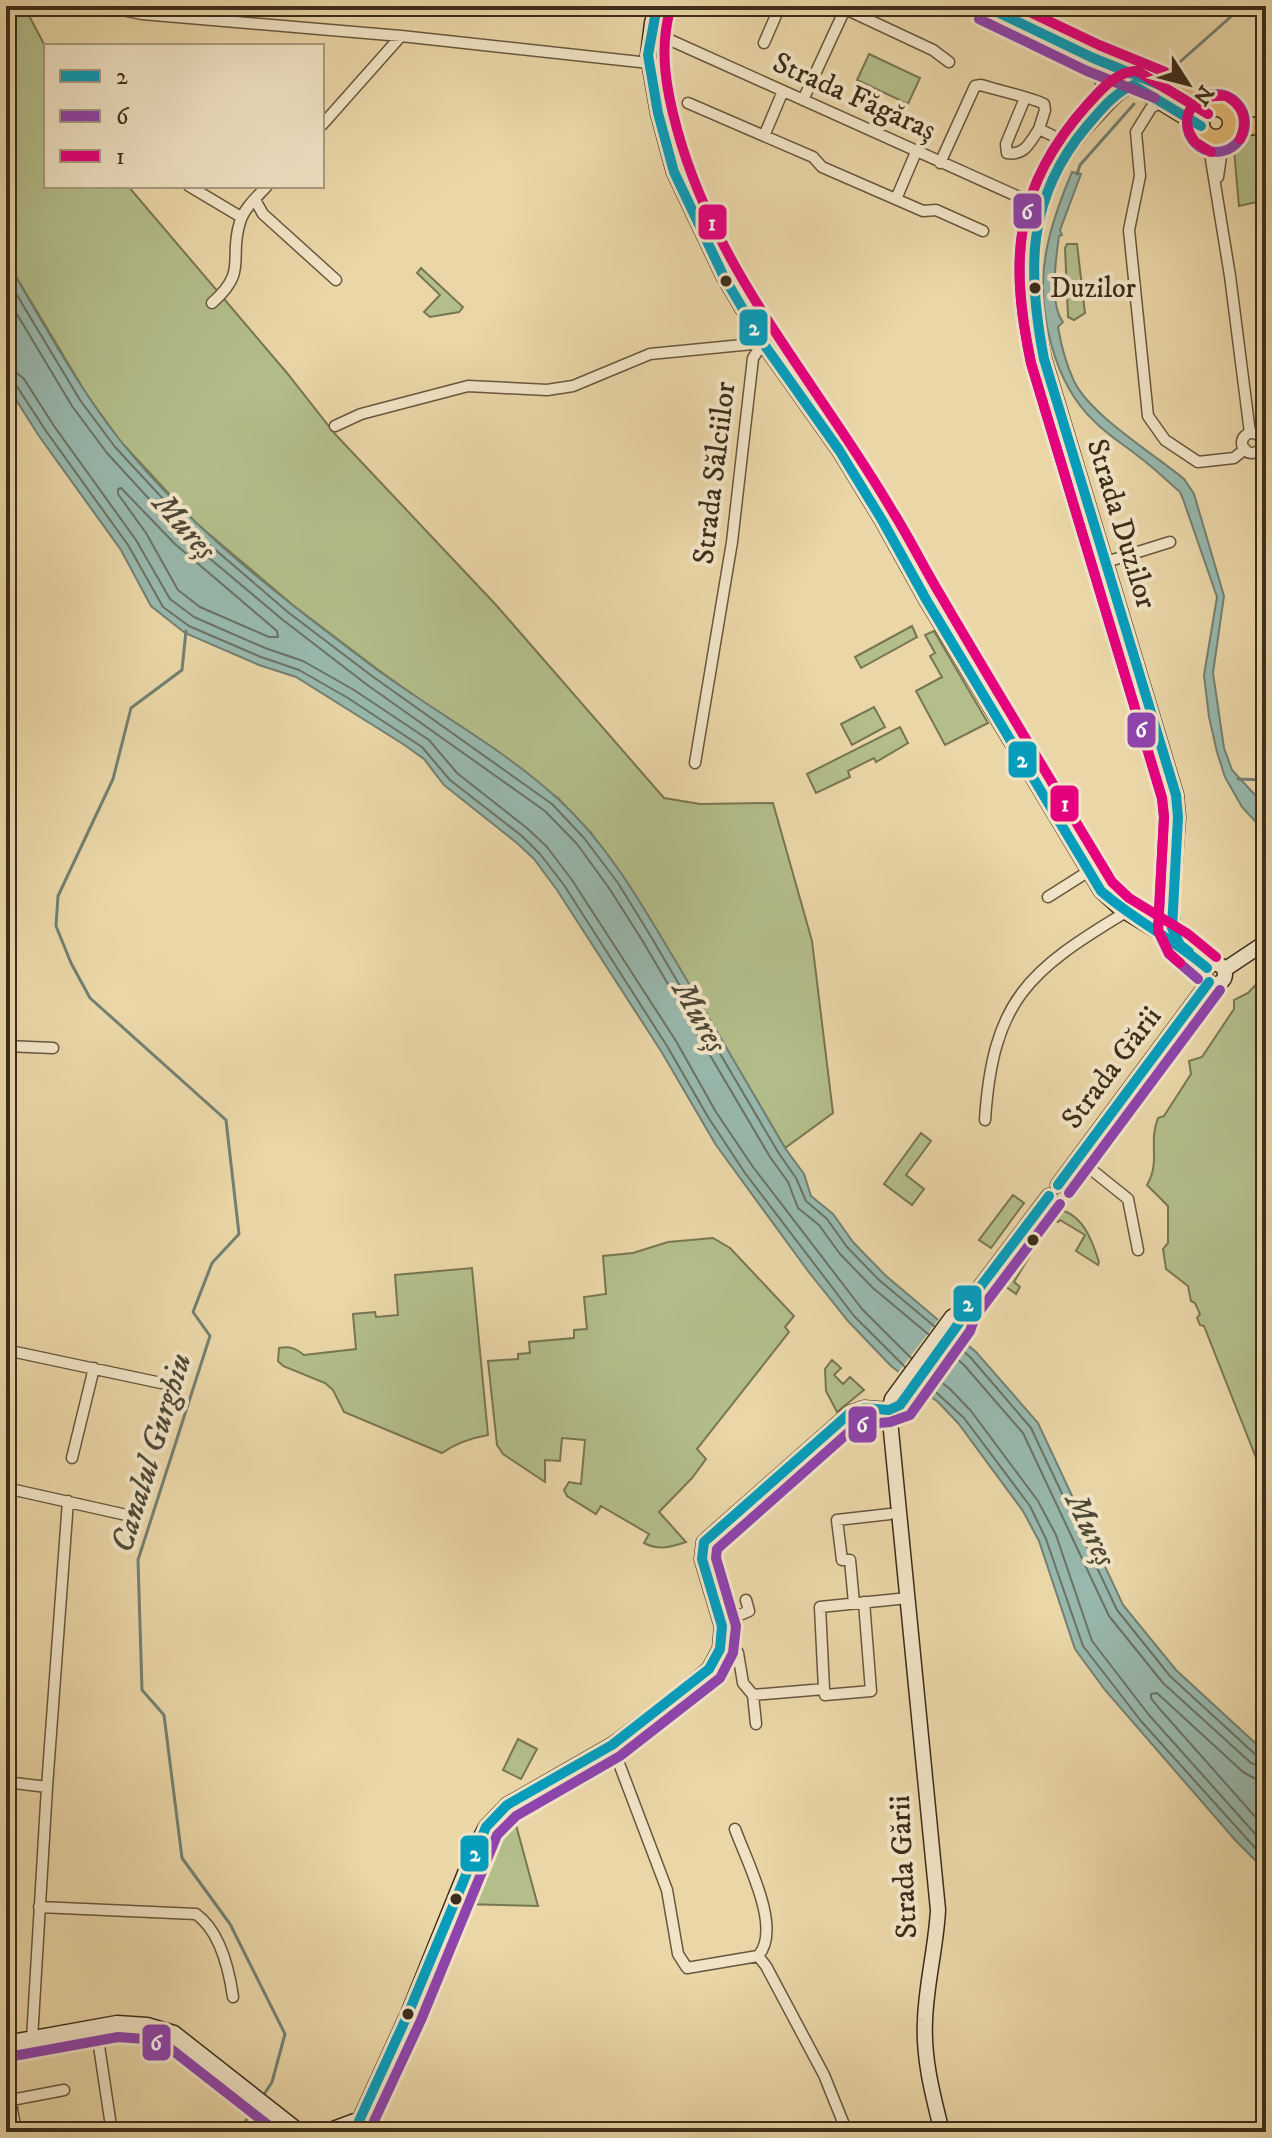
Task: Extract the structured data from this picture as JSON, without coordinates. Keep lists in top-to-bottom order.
{
  "streets": {
    "main road": ["Strada Duzilor", "Strada Gării"],
    "street": ["Strada Făgăraș", "Strada Sălciilor"]
  },
  "crossings": [
    ["Strada Făgăraș", "Strada Duzilor"]
  ],
  "water": ["Mureș", "Canalul Gurghiu"],
  "places": ["Duzilor"],
  "lines": ["transit line 2", "transit line 1", "transit line 6"],
  "legend": ["2", "6", "1"],
  "north": "bottom right"
}
